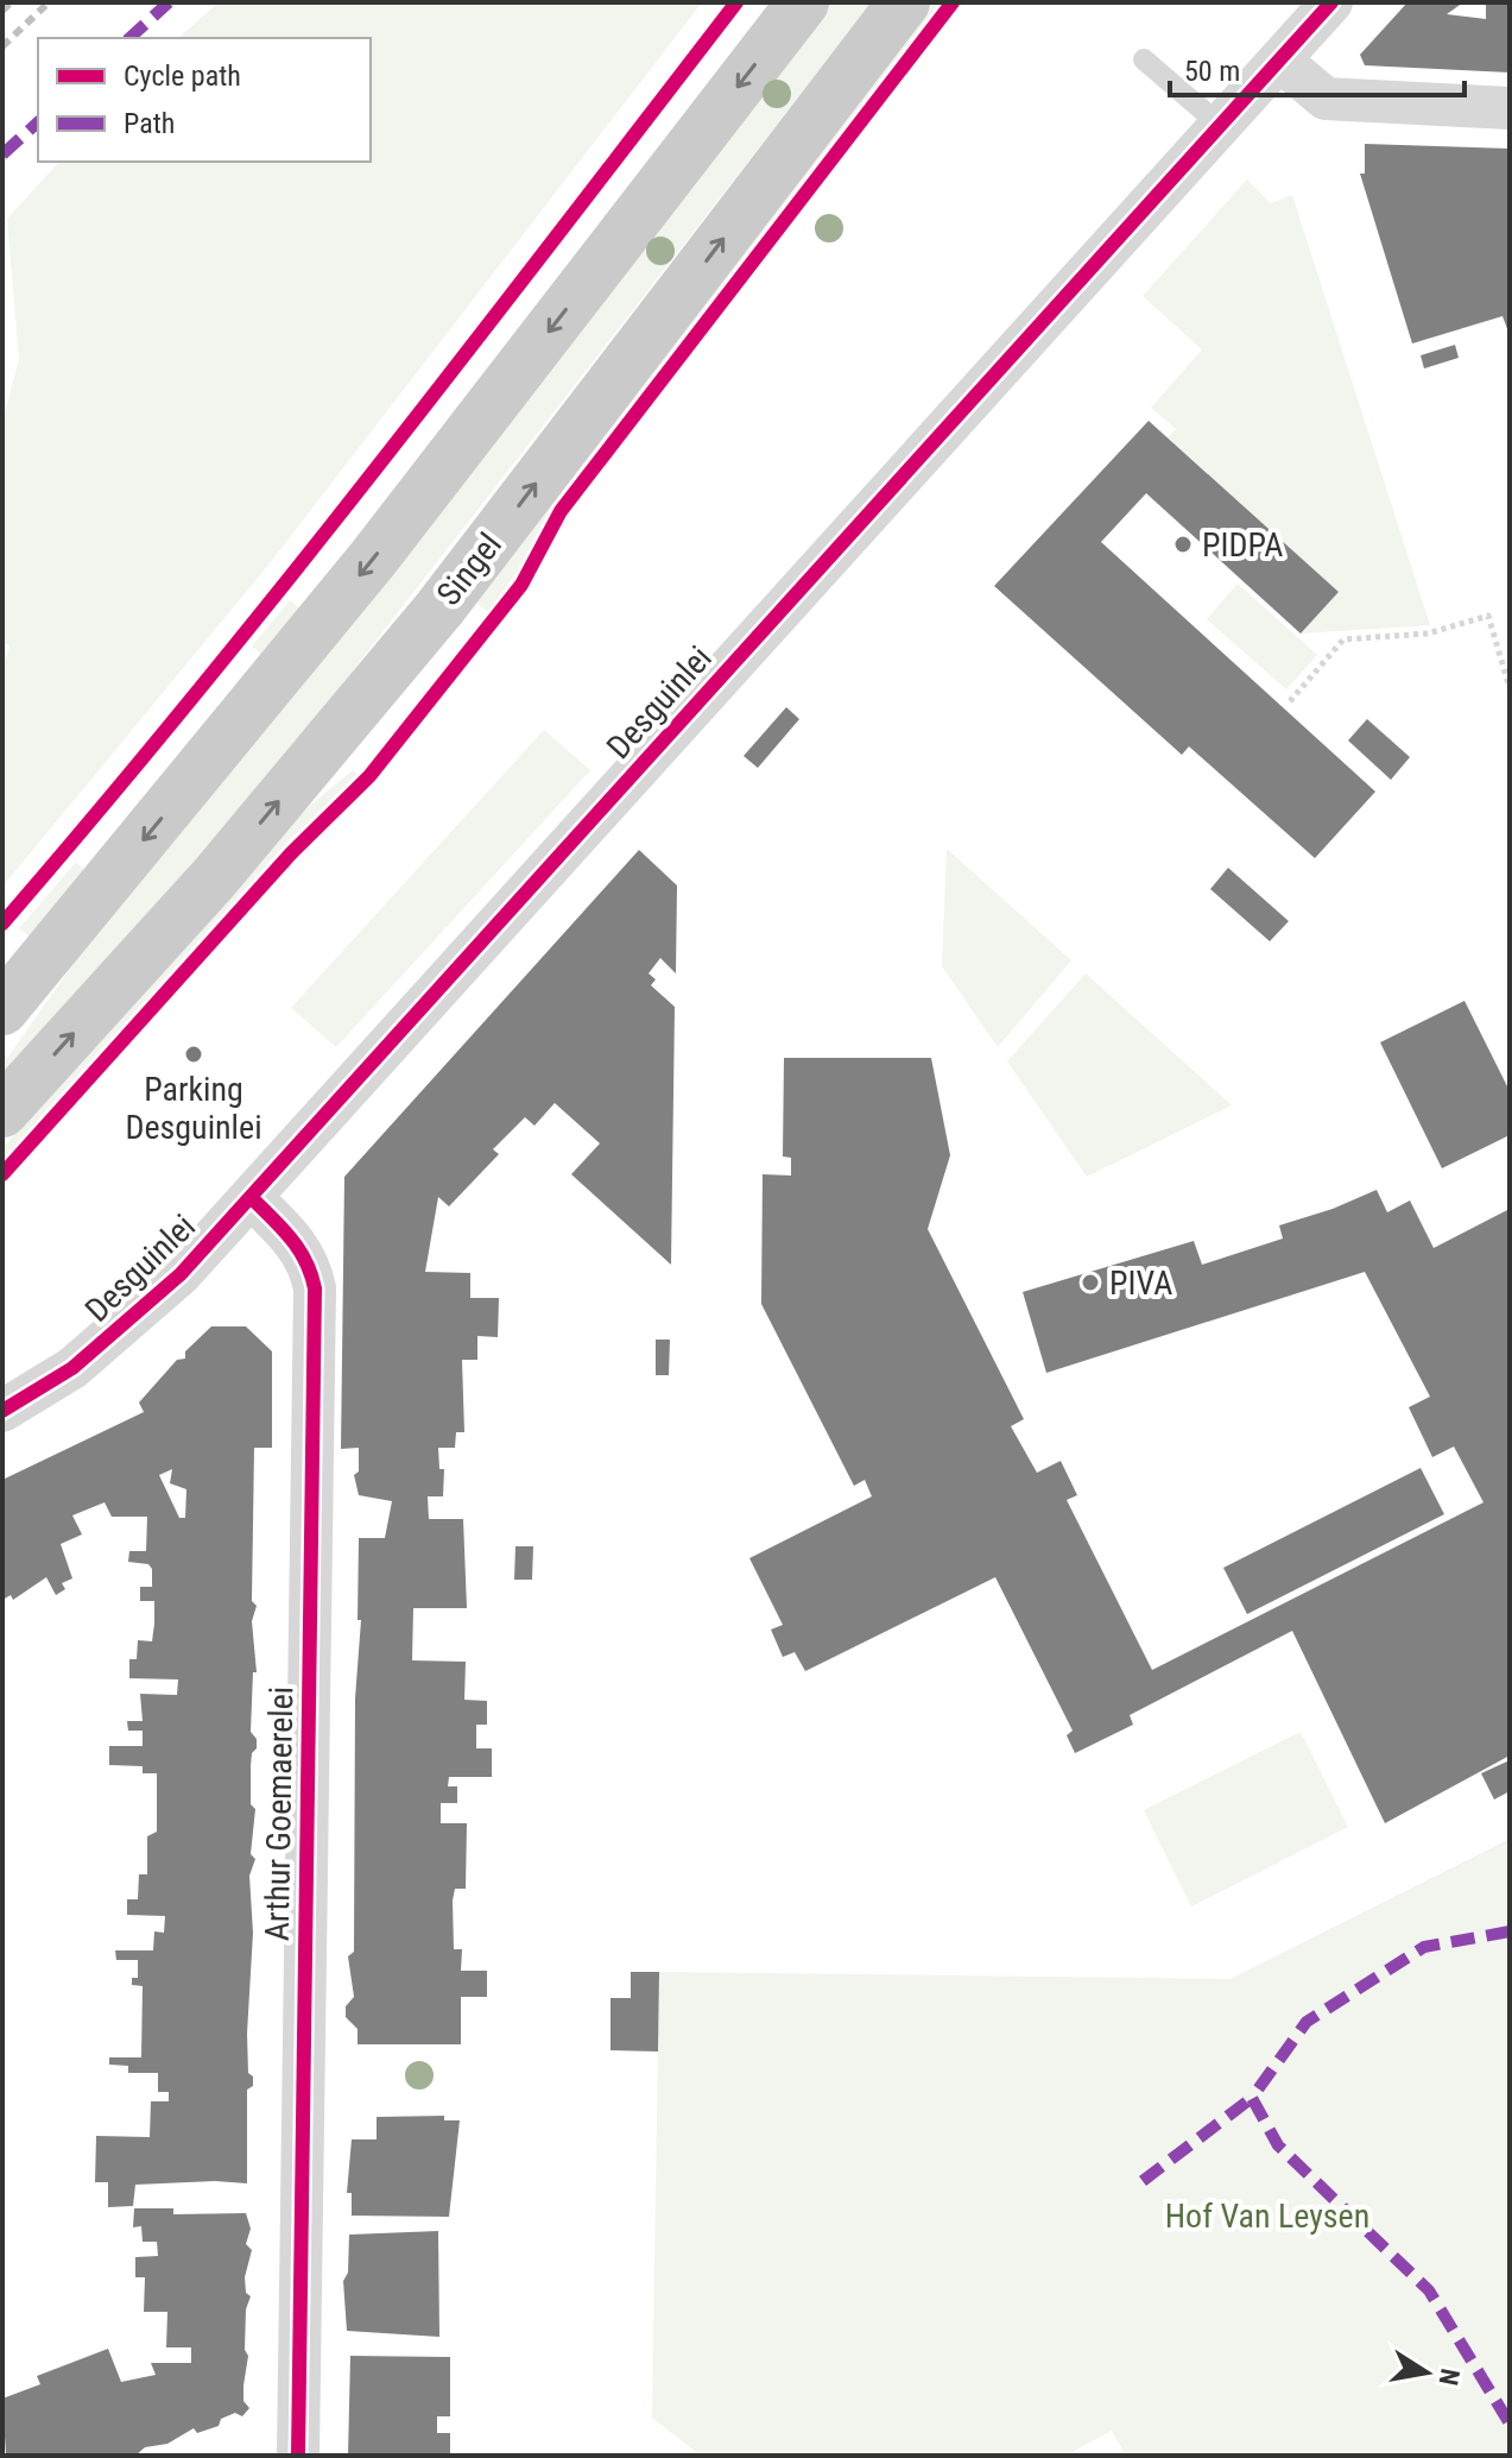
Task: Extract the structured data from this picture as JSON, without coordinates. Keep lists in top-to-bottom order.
{
  "streets": {
    "main road": ["Singel"],
    "street": ["Desguinlei", "Arthur Goemaerelei"]
  },
  "crossings": [
    ["Desguinlei", "Arthur Goemaerelei"]
  ],
  "parks": ["Hof Van Leysen"],
  "places": ["PIDPA", "Parking Desguinlei", "PIVA"],
  "legend": ["Cycle path", "Path"],
  "scale_bar": "50 m",
  "north": "right"
}
